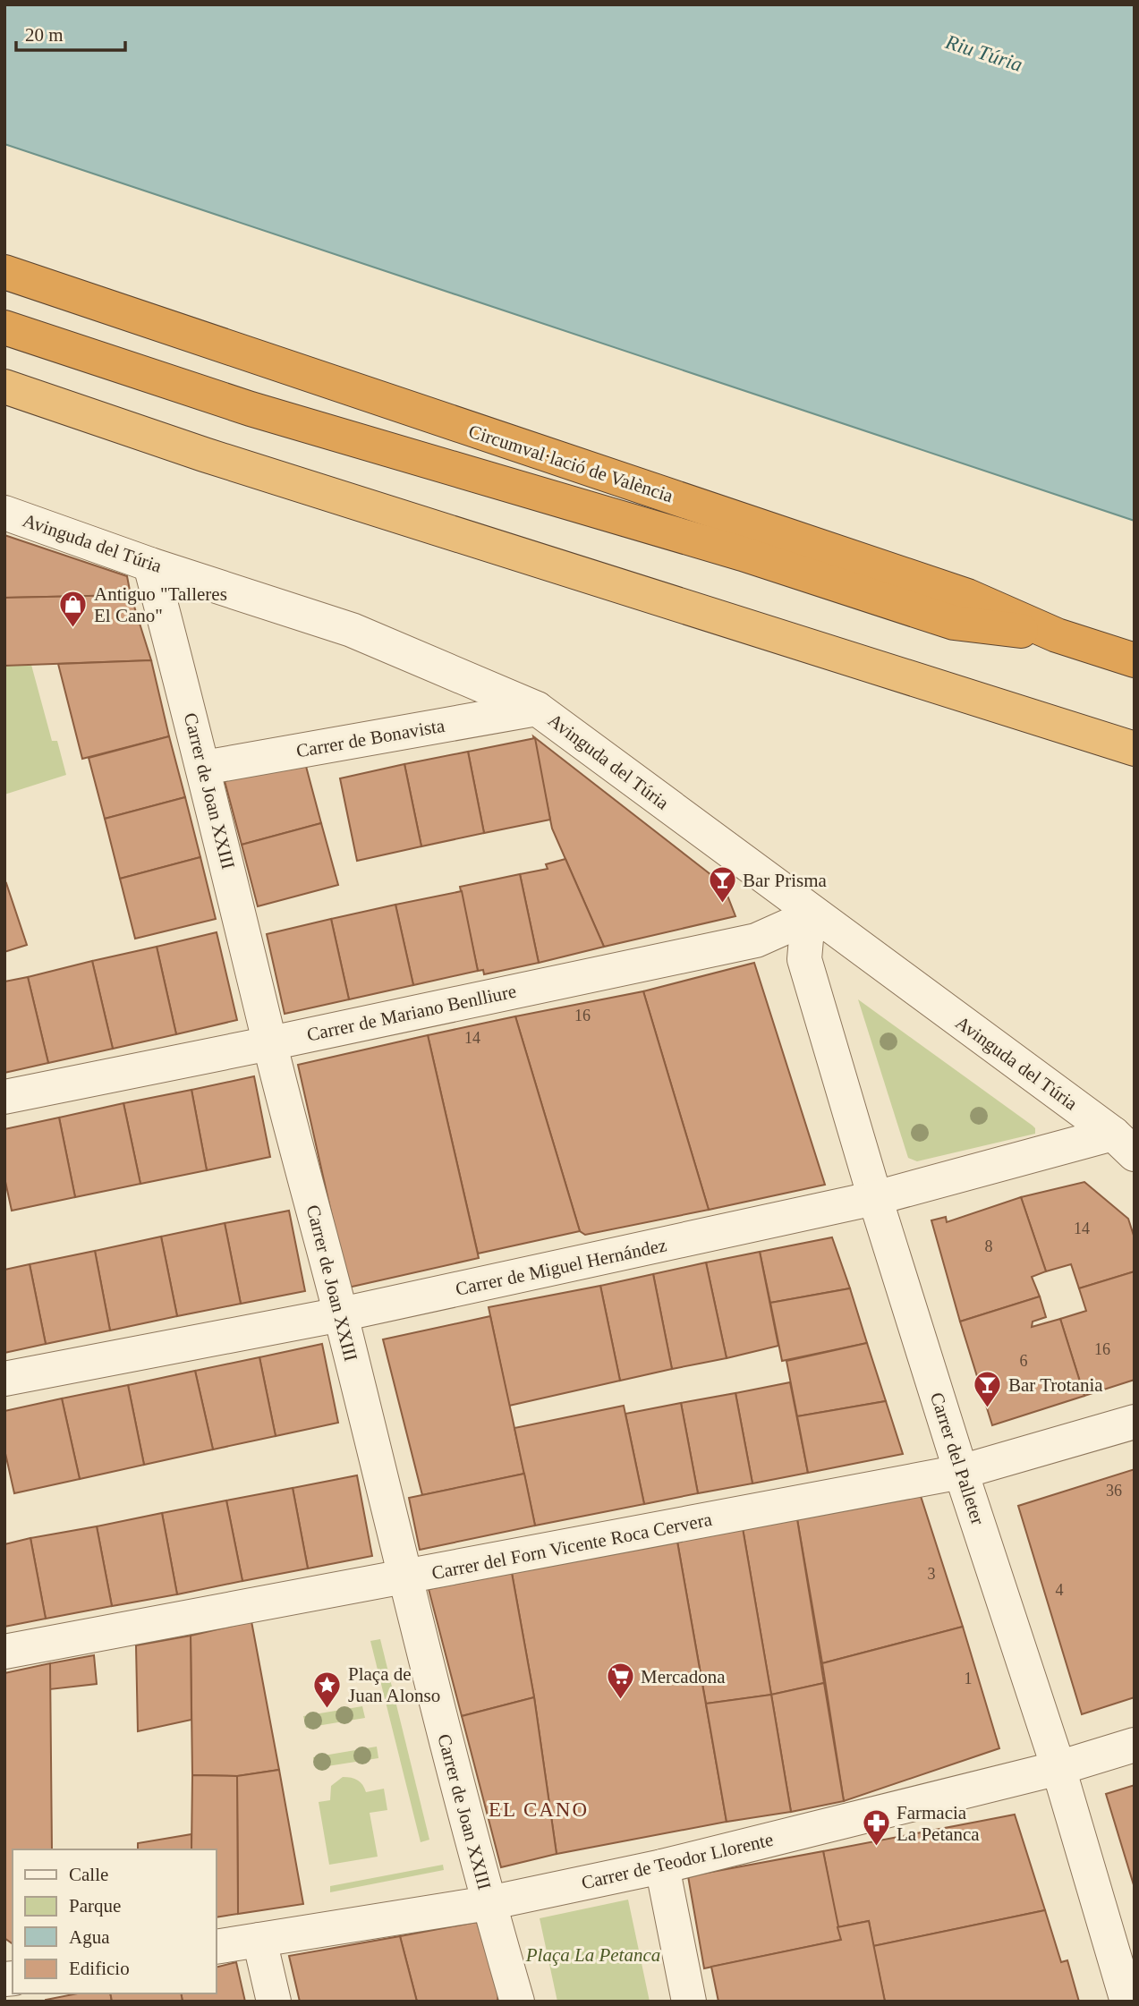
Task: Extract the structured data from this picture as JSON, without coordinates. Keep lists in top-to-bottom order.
{
  "streets": {
    "highway": ["Circumval·lació de València"],
    "street": [
      "Avinguda del Túria",
      "Carrer de Bonavista",
      "Carrer de Joan XXIII",
      "Carrer de Mariano Benlliure",
      "Carrer de Miguel Hernández",
      "Carrer del Palleter",
      "Carrer del Forn Vicente Roca Cervera",
      "Carrer de Teodor Llorente"
    ]
  },
  "crossings": [
    ["Avinguda del Túria", "Carrer de Bonavista"],
    ["Avinguda del Túria", "Carrer de Joan XXIII"],
    ["Avinguda del Túria", "Carrer de Mariano Benlliure"],
    ["Avinguda del Túria", "Carrer de Miguel Hernández"],
    ["Avinguda del Túria", "Carrer del Palleter"],
    ["Carrer de Bonavista", "Carrer de Joan XXIII"],
    ["Carrer de Joan XXIII", "Carrer de Mariano Benlliure"],
    ["Carrer de Joan XXIII", "Carrer de Miguel Hernández"],
    ["Carrer de Joan XXIII", "Carrer del Forn Vicente Roca Cervera"],
    ["Carrer de Joan XXIII", "Carrer de Teodor Llorente"],
    ["Carrer de Mariano Benlliure", "Carrer del Palleter"],
    ["Carrer de Miguel Hernández", "Carrer del Palleter"],
    ["Carrer del Palleter", "Carrer del Forn Vicente Roca Cervera"],
    ["Carrer del Palleter", "Carrer de Teodor Llorente"]
  ],
  "districts": ["EL CANO"],
  "water": ["Riu Túria"],
  "parks": ["Plaça La Petanca"],
  "places": {
    "shop": ["Antiguo \"Talleres El Cano\""],
    "bar": ["Bar Prisma", "Bar Trotania"],
    "supermarket": ["Mercadona"],
    "place": ["Plaça de Juan Alonso"],
    "pharmacy": ["Farmacia La Petanca"]
  },
  "house_numbers": [
    "16",
    "14",
    "14",
    "8",
    "16",
    "6",
    "36",
    "3",
    "4",
    "1"
  ],
  "legend": [
    "Calle",
    "Parque",
    "Agua",
    "Edificio"
  ],
  "scale_bar": "20 m"
}
